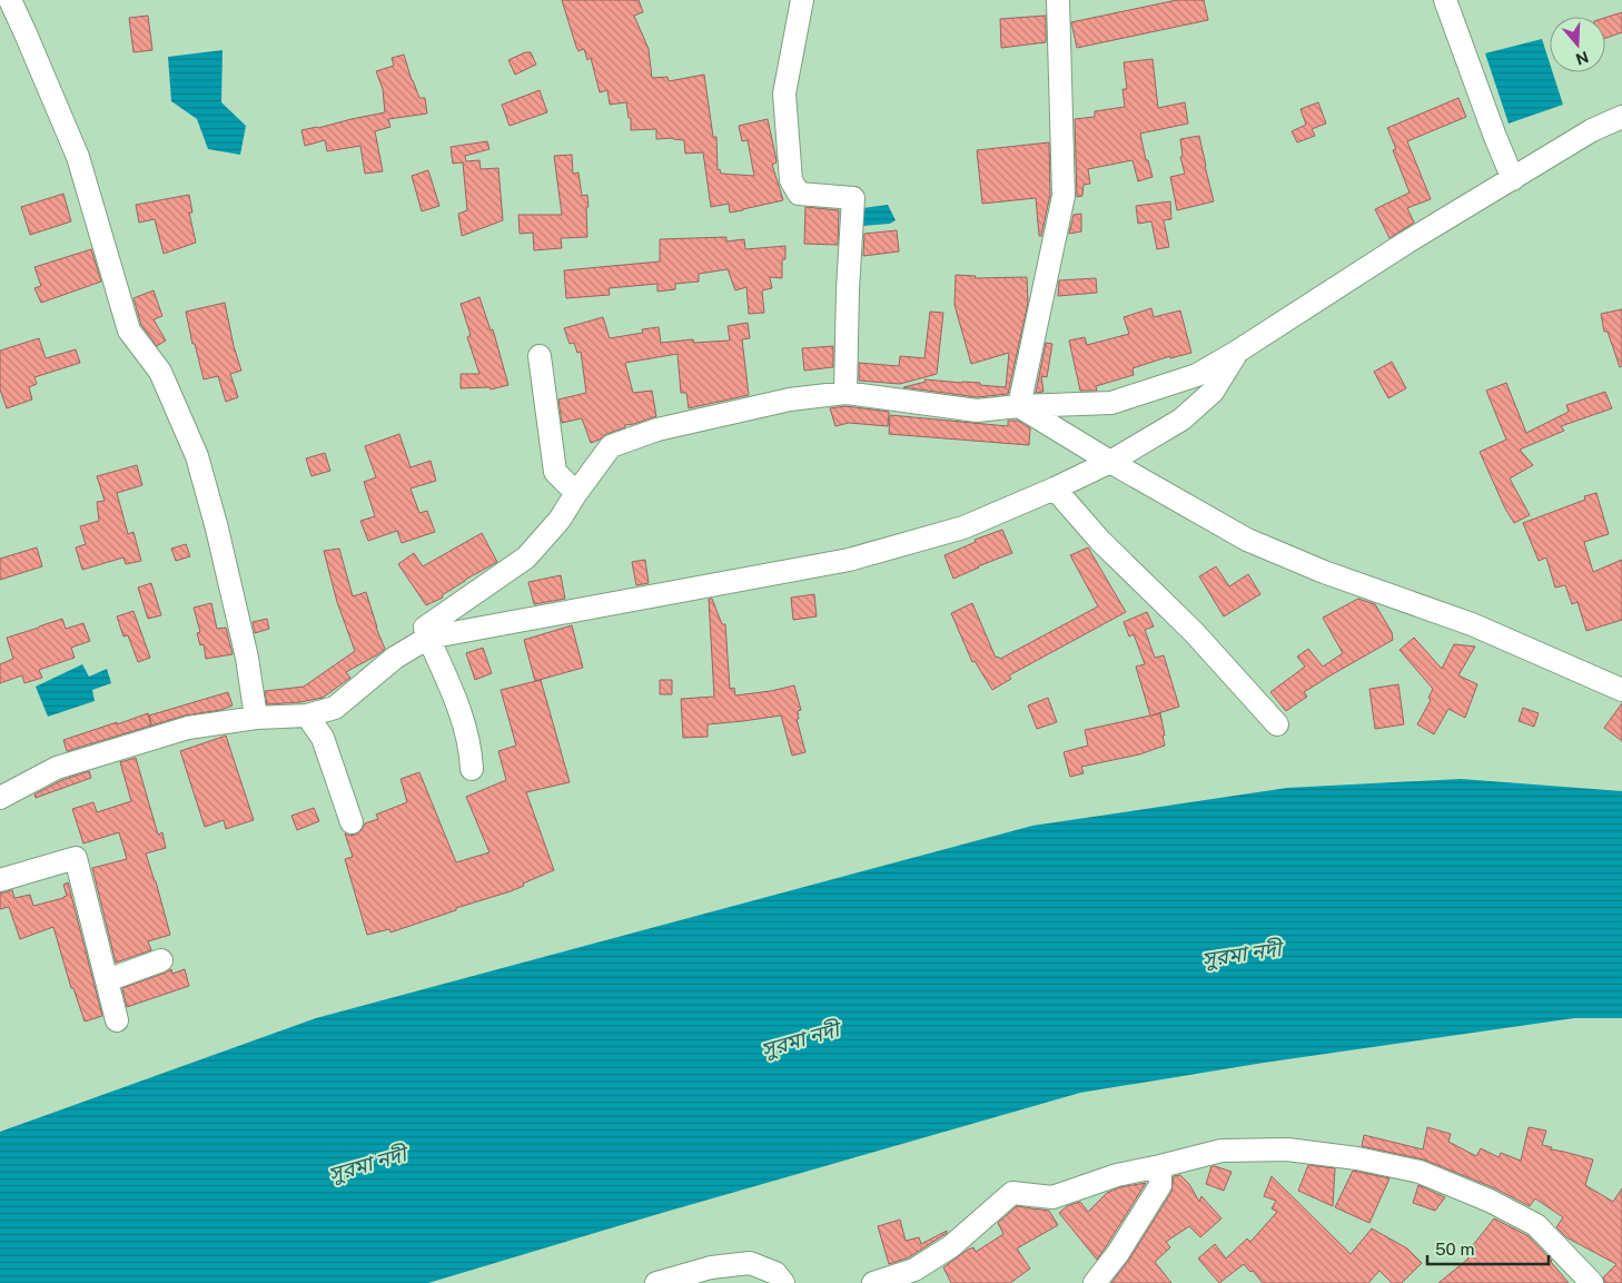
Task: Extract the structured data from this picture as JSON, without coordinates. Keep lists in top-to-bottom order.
{
  "water": ["সুরমা নদী"],
  "scale_bar": "50 m",
  "north": "bottom"
}
